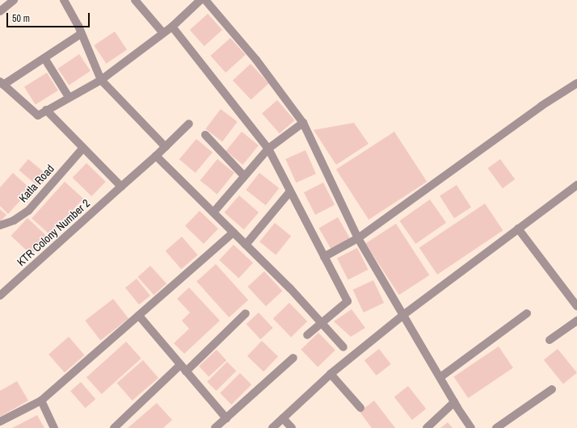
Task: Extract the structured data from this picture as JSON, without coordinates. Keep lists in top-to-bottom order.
{
  "streets": {
    "street": ["Katla Road", "KTR Colony Number 2"]
  },
  "scale_bar": "50 m"
}
